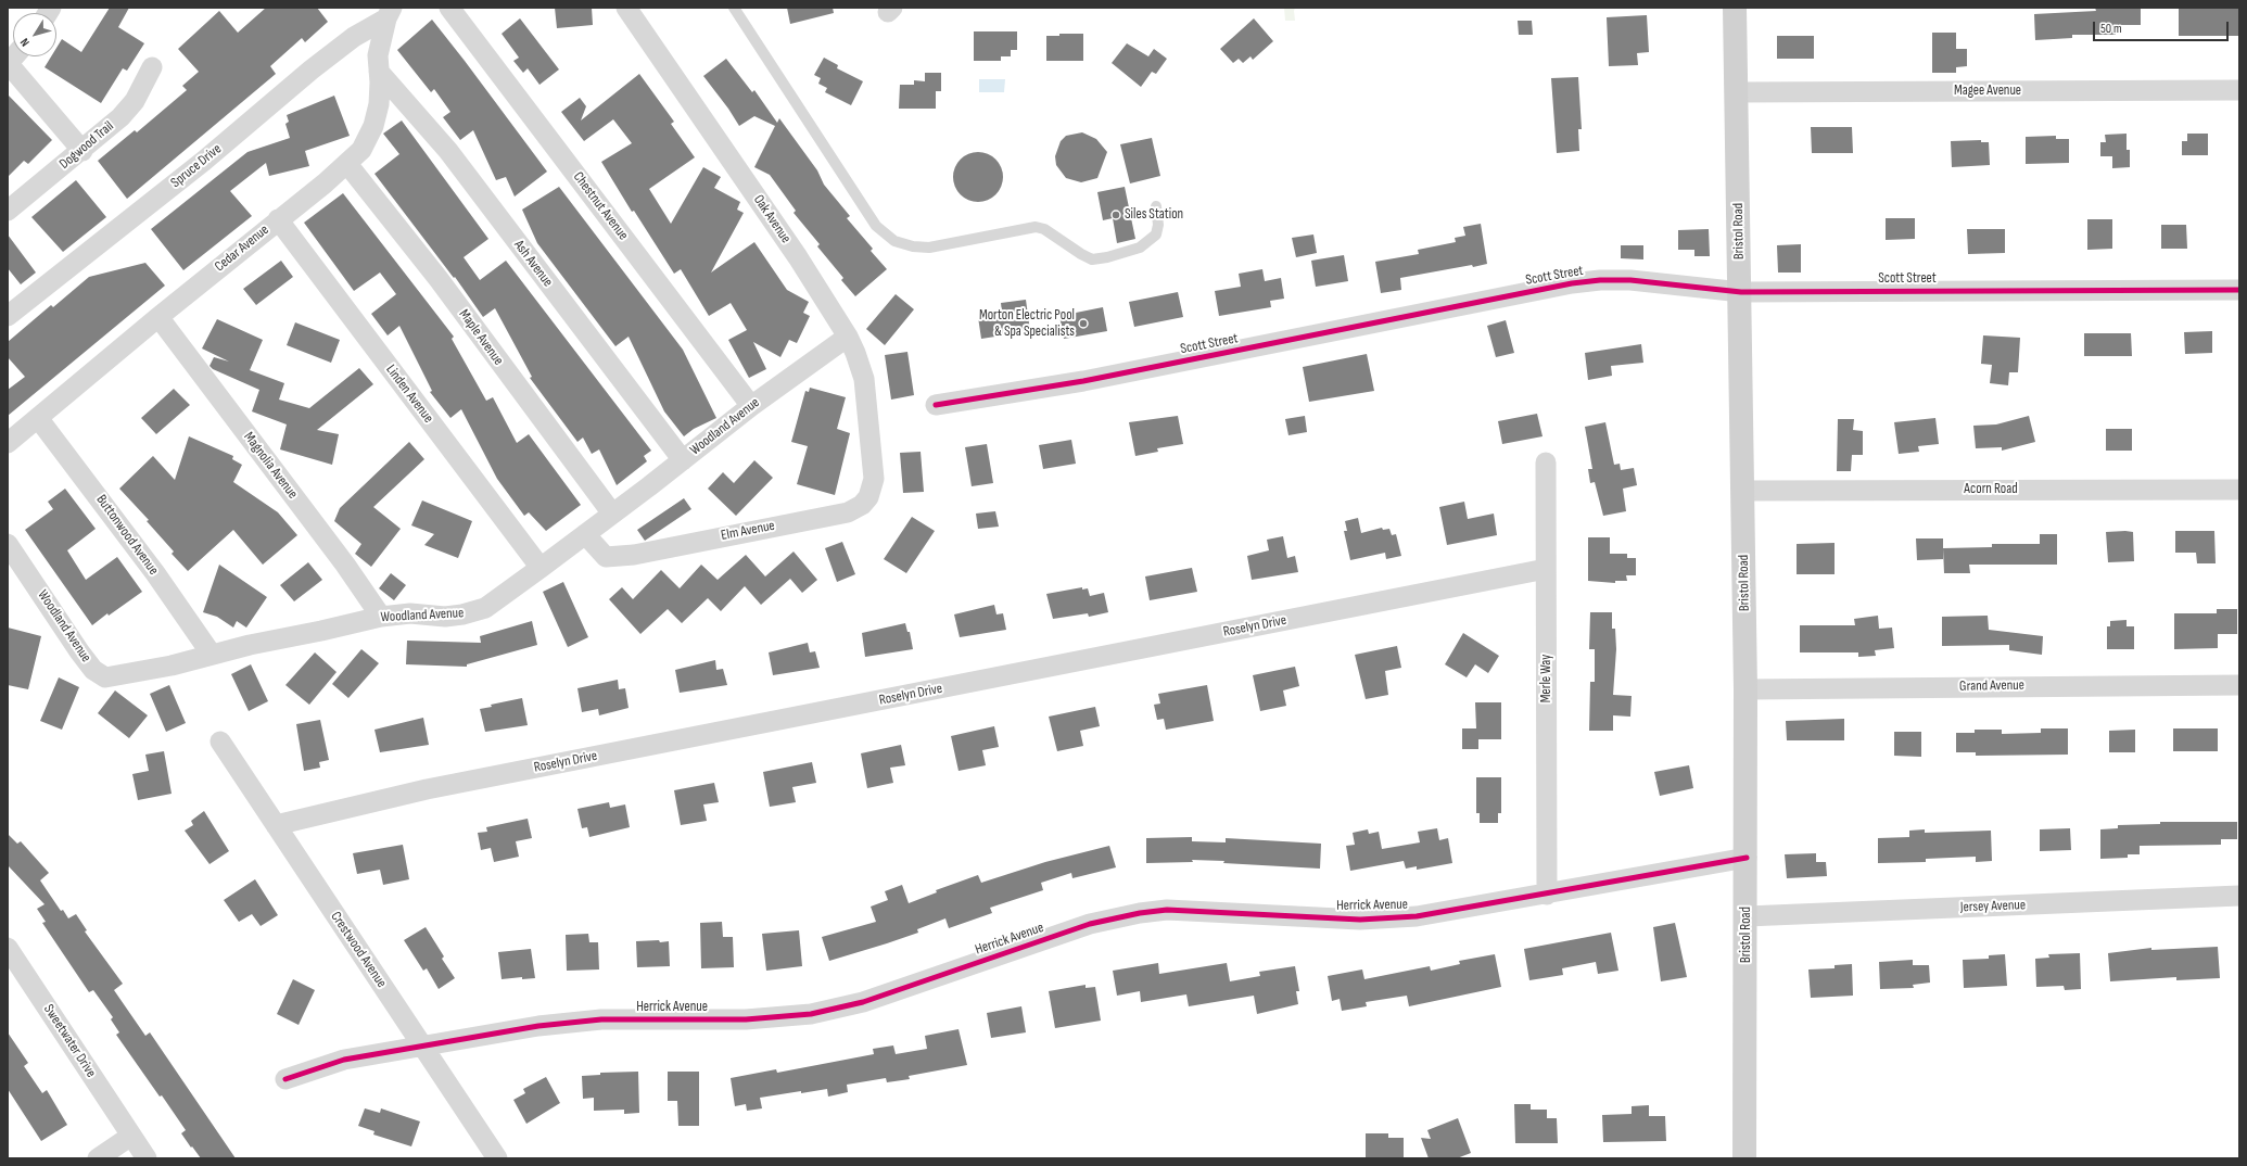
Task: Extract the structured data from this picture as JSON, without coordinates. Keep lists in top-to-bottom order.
{
  "streets": {
    "main road": ["Bristol Road"],
    "street": [
      "Magee Avenue",
      "Dogwood Trail",
      "Spruce Drive",
      "Chestnut Avenue",
      "Oak Avenue",
      "Cedar Avenue",
      "Ash Avenue",
      "Scott Street",
      "Maple Avenue",
      "Linden Avenue",
      "Woodland Avenue",
      "Magnolia Avenue",
      "Acorn Road",
      "Elm Avenue",
      "Buttonwood Avenue",
      "Roselyn Drive",
      "Merle Way",
      "Grand Avenue",
      "Herrick Avenue",
      "Jersey Avenue",
      "Crestwood Avenue",
      "Sweetwater Drive"
    ]
  },
  "crossings": [
    ["Magee Avenue", "Bristol Road"],
    ["Spruce Drive", "Cedar Avenue"],
    ["Chestnut Avenue", "Woodland Avenue"],
    ["Oak Avenue", "Woodland Avenue"],
    ["Oak Avenue", "Elm Avenue"],
    ["Bristol Road", "Scott Street"],
    ["Bristol Road", "Acorn Road"],
    ["Bristol Road", "Grand Avenue"],
    ["Bristol Road", "Herrick Avenue"],
    ["Bristol Road", "Jersey Avenue"],
    ["Cedar Avenue", "Ash Avenue"],
    ["Cedar Avenue", "Maple Avenue"],
    ["Cedar Avenue", "Linden Avenue"],
    ["Cedar Avenue", "Magnolia Avenue"],
    ["Cedar Avenue", "Buttonwood Avenue"],
    ["Ash Avenue", "Woodland Avenue"],
    ["Maple Avenue", "Woodland Avenue"],
    ["Linden Avenue", "Woodland Avenue"],
    ["Woodland Avenue", "Magnolia Avenue"],
    ["Woodland Avenue", "Elm Avenue"],
    ["Woodland Avenue", "Buttonwood Avenue"],
    ["Roselyn Drive", "Merle Way"],
    ["Roselyn Drive", "Crestwood Avenue"],
    ["Merle Way", "Herrick Avenue"],
    ["Herrick Avenue", "Crestwood Avenue"]
  ],
  "places": ["Siles Station", "Morton Electric Pool & Spa Specialists"],
  "scale_bar": "50 m",
  "north": "bottom left"
}
